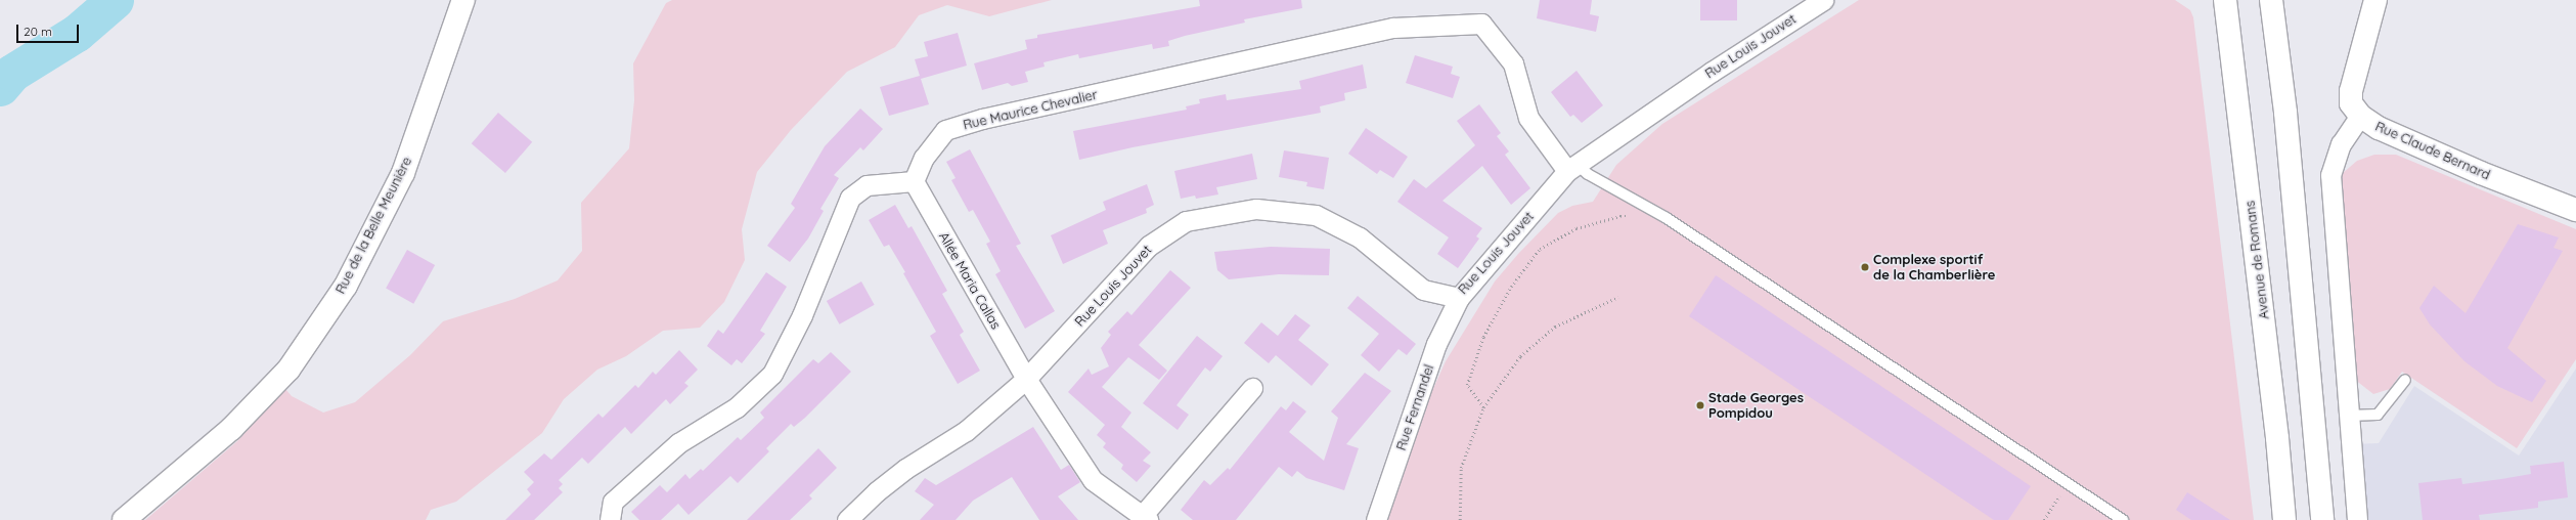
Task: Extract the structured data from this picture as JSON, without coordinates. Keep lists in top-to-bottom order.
{
  "streets": {
    "street": [
      "Rue Louis Jouvet",
      "Rue Maurice Chevalier",
      "Rue Claude Bernard",
      "Rue de la Belle Meunière",
      "Avenue de Romans",
      "Allée Maria Callas",
      "Rue Fernandel"
    ]
  },
  "crossings": [
    ["Rue Louis Jouvet", "Rue Maurice Chevalier"],
    ["Rue Louis Jouvet", "Allée Maria Callas"],
    ["Rue Louis Jouvet", "Rue Fernandel"],
    ["Rue Maurice Chevalier", "Allée Maria Callas"]
  ],
  "places": ["Complexe sportif de la Chamberlière", "Stade Georges Pompidou"],
  "scale_bar": "20 m"
}
